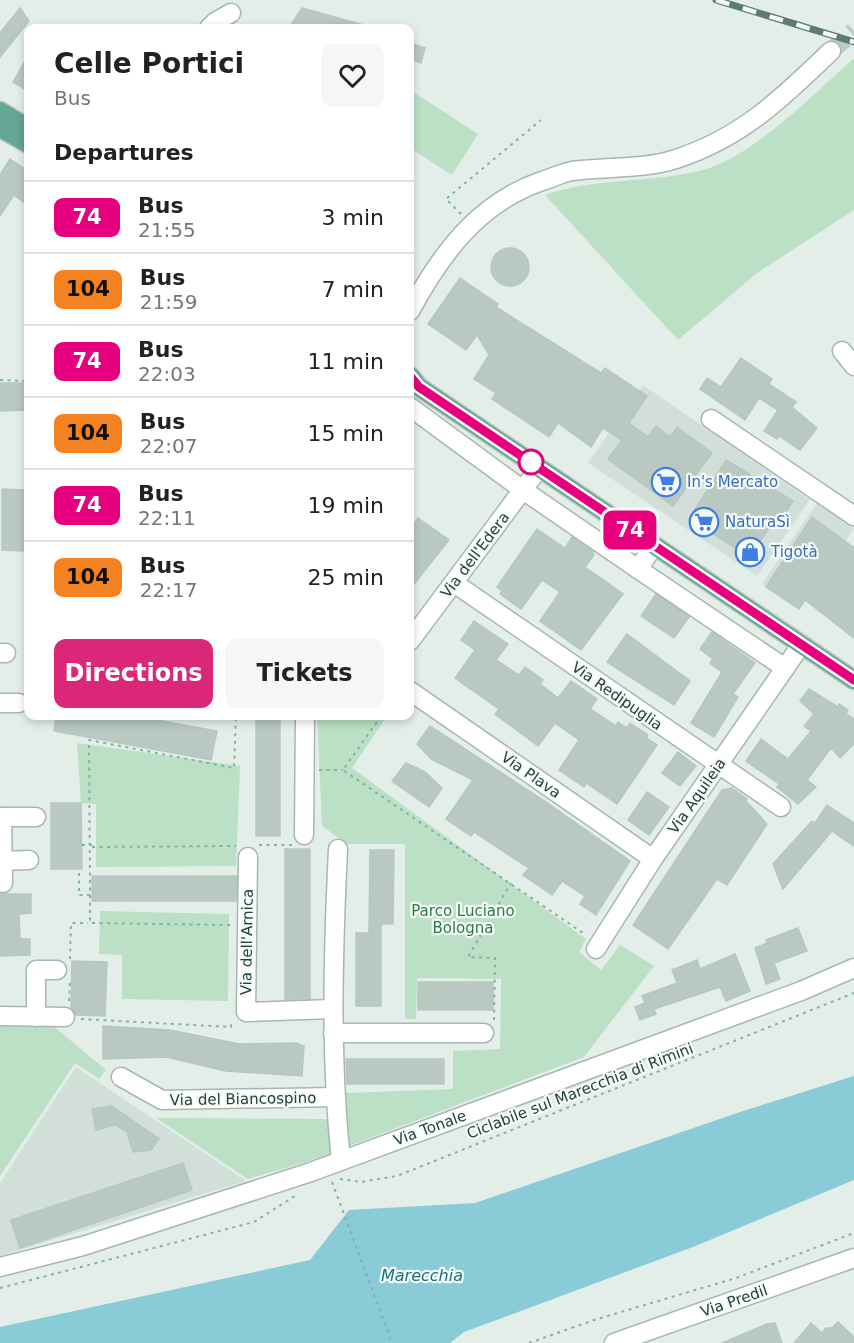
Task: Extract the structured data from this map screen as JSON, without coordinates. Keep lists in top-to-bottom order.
{
  "streets": {
    "street": [
      "Via dell'Edera",
      "Via Redipuglia",
      "Via Plava",
      "Via Aquileia",
      "Via dell'Arnica",
      "Via del Biancospino",
      "Via Tonale",
      "Via Predil"
    ],
    "path": ["Ciclabile sul Marecchia di Rimini"]
  },
  "crossings": [
    ["Via dell'Edera", "Via Redipuglia"],
    ["Via Redipuglia", "Via Aquileia"],
    ["Via Plava", "Via Aquileia"],
    ["Via dell'Arnica", "Via del Biancospino"],
    ["Via del Biancospino", "Via Tonale"]
  ],
  "water": ["Marecchia"],
  "parks": ["Parco Luciano Bologna"],
  "places": {
    "supermarket": ["In's Mercato", "NaturaSì"],
    "shop": ["Tigotà"]
  },
  "lines": ["bus line 74"],
  "page": {
    "on_map": "74",
    "heading": [
      ["Celle Portici", "Bus"],
      "Departures"
    ],
    "list": [
      {
        "mark": "74",
        "name": "Bus",
        "note": "21:55",
        "value": "3 min"
      },
      {
        "mark": "104",
        "name": "Bus",
        "note": "21:59",
        "value": "7 min"
      },
      {
        "mark": "74",
        "name": "Bus",
        "note": "22:03",
        "value": "11 min"
      },
      {
        "mark": "104",
        "name": "Bus",
        "note": "22:07",
        "value": "15 min"
      },
      {
        "mark": "74",
        "name": "Bus",
        "note": "22:11",
        "value": "19 min"
      },
      {
        "mark": "104",
        "name": "Bus",
        "note": "22:17",
        "value": "25 min"
      }
    ],
    "buttons": ["Directions", "Tickets"]
  }
}
